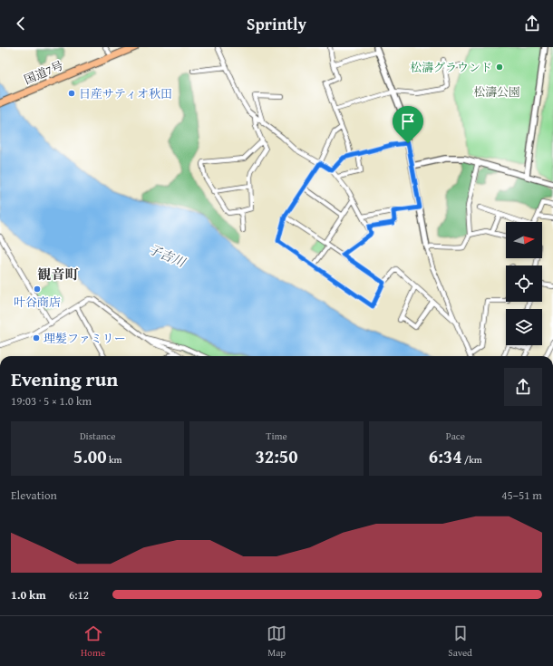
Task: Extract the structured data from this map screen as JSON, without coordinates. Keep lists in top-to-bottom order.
{
  "streets": {
    "highway": ["国道7号"]
  },
  "districts": ["観音町"],
  "water": ["子吉川"],
  "parks": ["松濤公園"],
  "places": [
    "松濤グラウンド",
    "日産サティオ秋田",
    "叶谷商店",
    "理髪ファミリー"
  ],
  "north": "right",
  "page": {
    "header": "Sprintly",
    "heading": ["Evening run", "19:03 · 5 × 1.0 km"],
    "stats": [
      ["Distance", "5.00 km"],
      ["Time", "32:50"],
      ["Pace", "6:34 /km"]
    ],
    "chart": ["Elevation", "45–51 m"],
    "list": [
      {
        "name": "1.0 km",
        "note": "6:12"
      }
    ],
    "tabs": ["Home", "Map", "Saved"]
  }
}
